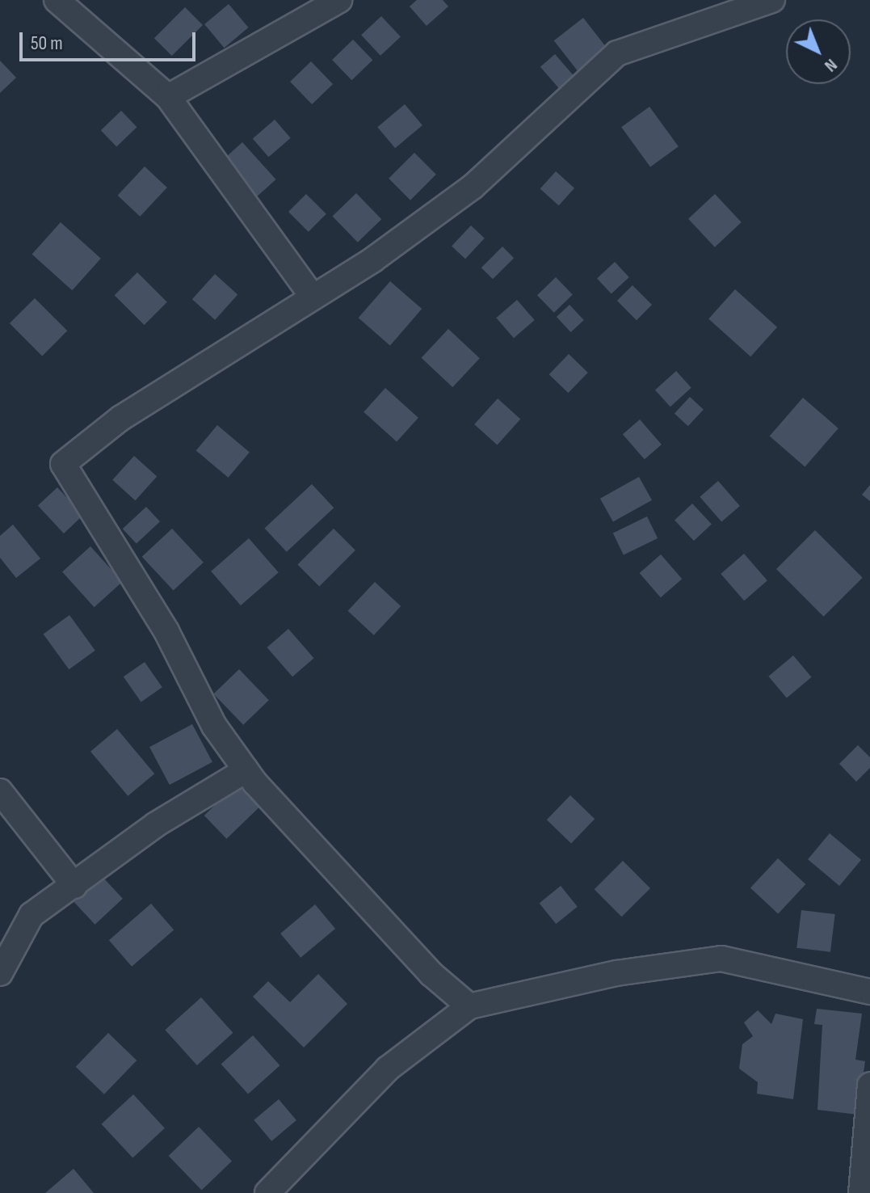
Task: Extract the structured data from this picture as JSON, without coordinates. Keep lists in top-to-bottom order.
{
  "scale_bar": "50 m",
  "north": "bottom right"
}
